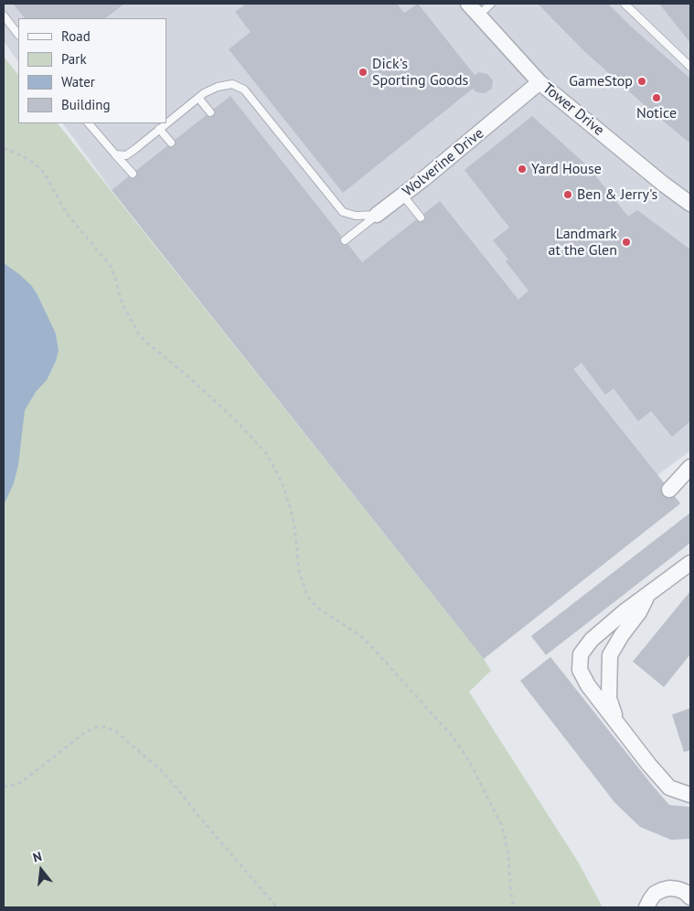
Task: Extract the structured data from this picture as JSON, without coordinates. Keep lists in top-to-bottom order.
{
  "streets": {
    "street": ["Tower Drive", "Wolverine Drive"]
  },
  "crossings": [
    ["Tower Drive", "Wolverine Drive"]
  ],
  "places": [
    "Dick's Sporting Goods",
    "GameStop",
    "Notice",
    "Yard House",
    "Ben & Jerry's",
    "Landmark at the Glen"
  ],
  "legend": [
    "Road",
    "Park",
    "Water",
    "Building"
  ],
  "north": "top"
}
